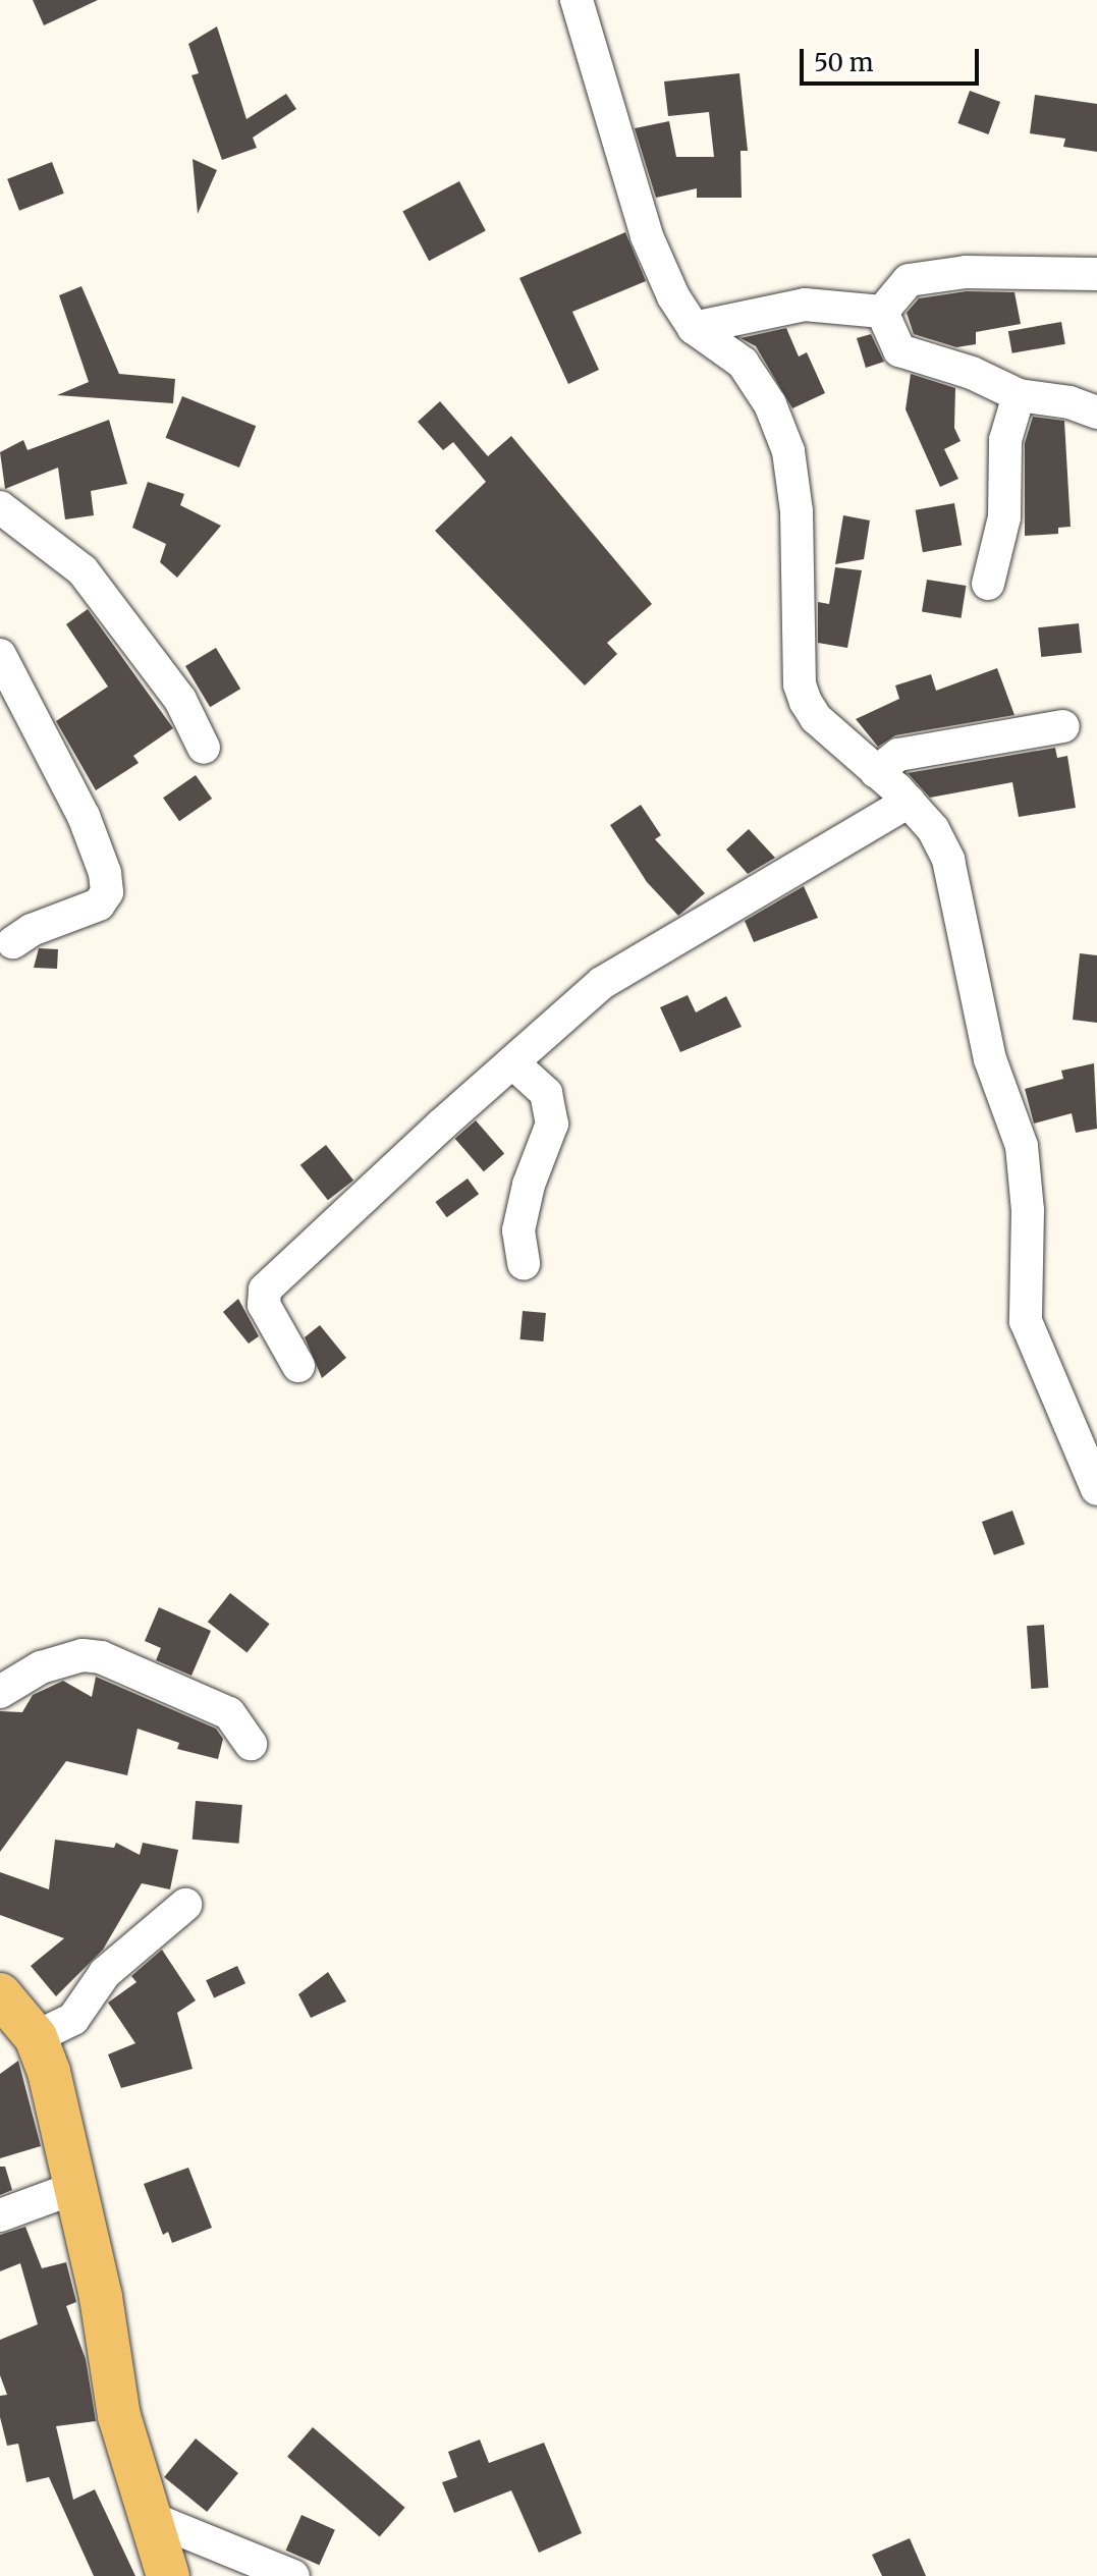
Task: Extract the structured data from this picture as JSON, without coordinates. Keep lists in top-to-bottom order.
{
  "scale_bar": "50 m"
}
